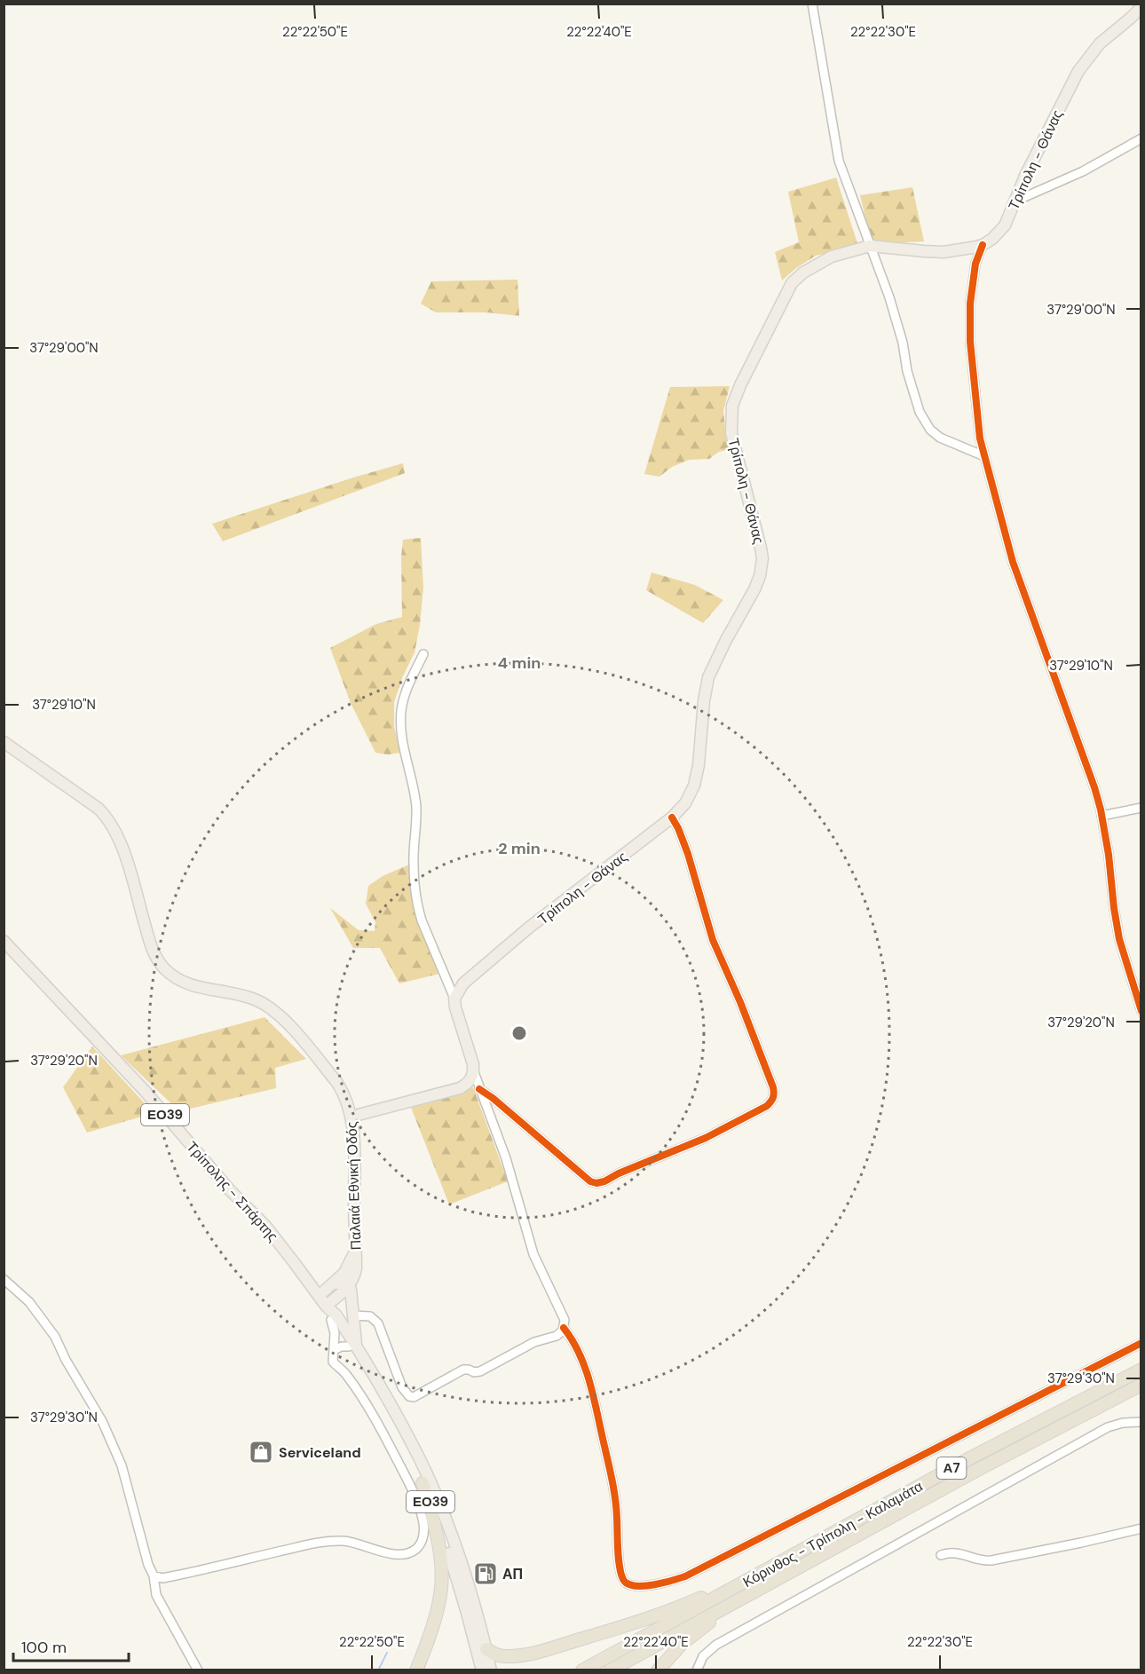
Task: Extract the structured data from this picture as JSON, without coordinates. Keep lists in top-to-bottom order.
{
  "streets": {
    "highway": ["Α7", "Κόρινθος - Τρίπολη - Καλαμάτα"],
    "main road": [
      "Τρίπολη - Θάνας",
      "ΕΟ39",
      "Παλαιά Εθνική Οδός",
      "Τρίπολης - Σπάρτης"
    ]
  },
  "places": {
    "shop": ["Serviceland"],
    "fuel station": ["ΑΠ"]
  },
  "scale_bar": "100 m",
  "coordinates": [
    "22°22'50\"E",
    "22°22'40\"E",
    "22°22'30\"E",
    "37°29'00\"N",
    "37°29'10\"N",
    "37°29'20\"N",
    "37°29'30\"N"
  ],
  "rings": ["4 min", "2 min"]
}
